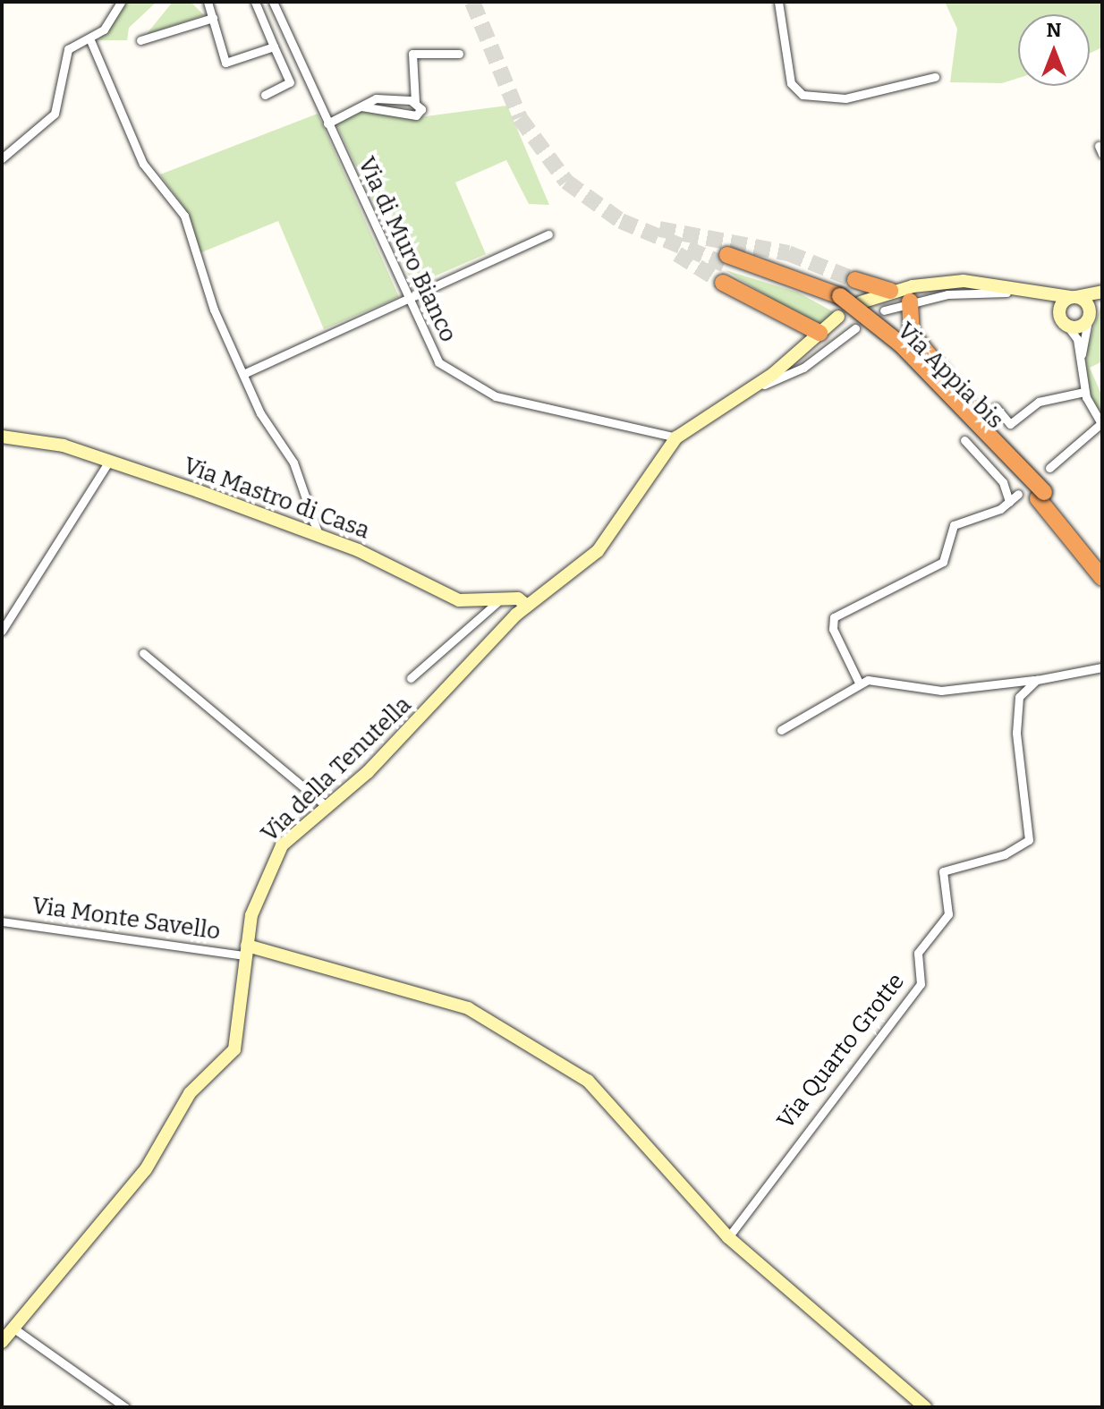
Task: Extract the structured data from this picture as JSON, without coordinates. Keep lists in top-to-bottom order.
{
  "streets": {
    "highway": ["Via Appia bis"],
    "street": [
      "Via di Muro Bianco",
      "Via Mastro di Casa",
      "Via della Tenutella",
      "Via Monte Savello",
      "Via Quarto Grotte"
    ]
  },
  "crossings": [
    ["Via di Muro Bianco", "Via della Tenutella"],
    ["Via Mastro di Casa", "Via della Tenutella"],
    ["Via della Tenutella", "Via Monte Savello"]
  ],
  "north": "top"
}
